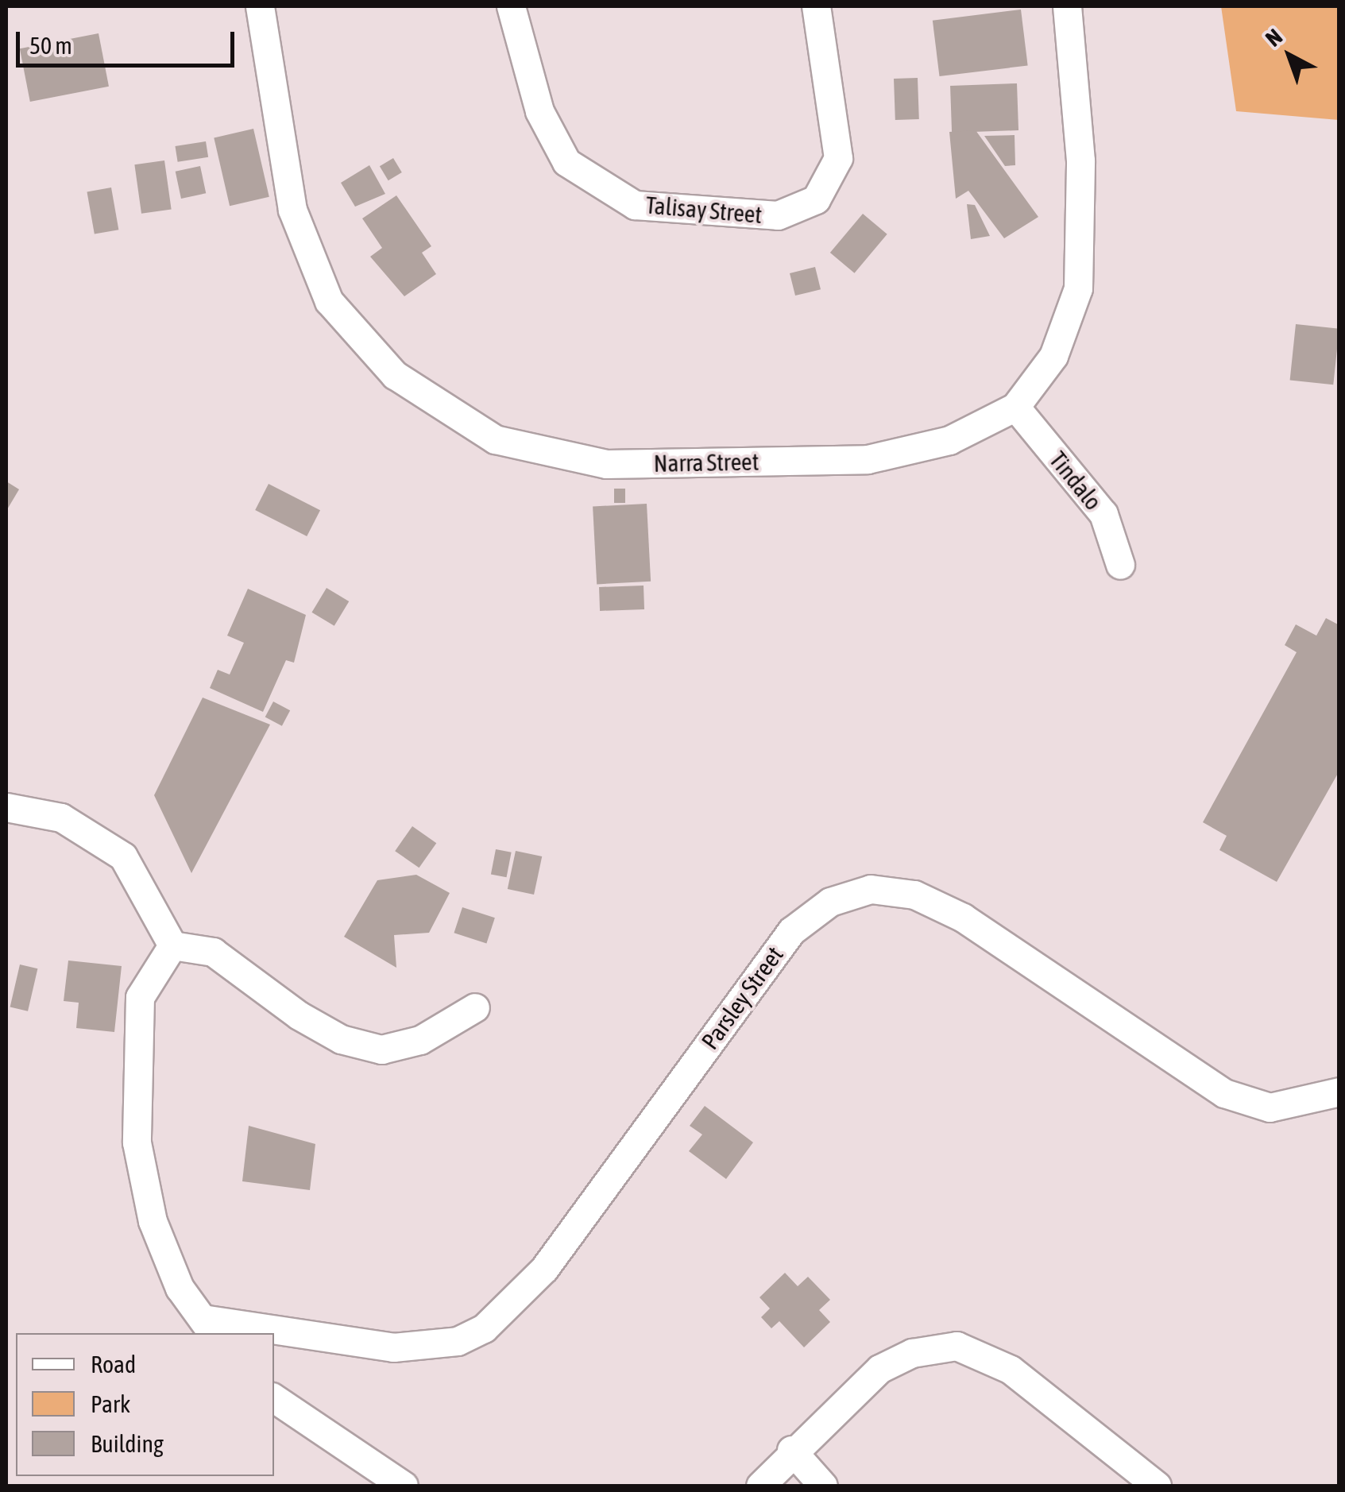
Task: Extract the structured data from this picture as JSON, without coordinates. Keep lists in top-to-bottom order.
{
  "streets": {
    "street": [
      "Talisay Street",
      "Narra Street",
      "Tindalo",
      "Parsley Street"
    ]
  },
  "crossings": [
    ["Narra Street", "Tindalo"]
  ],
  "legend": ["Road", "Park", "Building"],
  "scale_bar": "50 m",
  "north": "top left"
}
